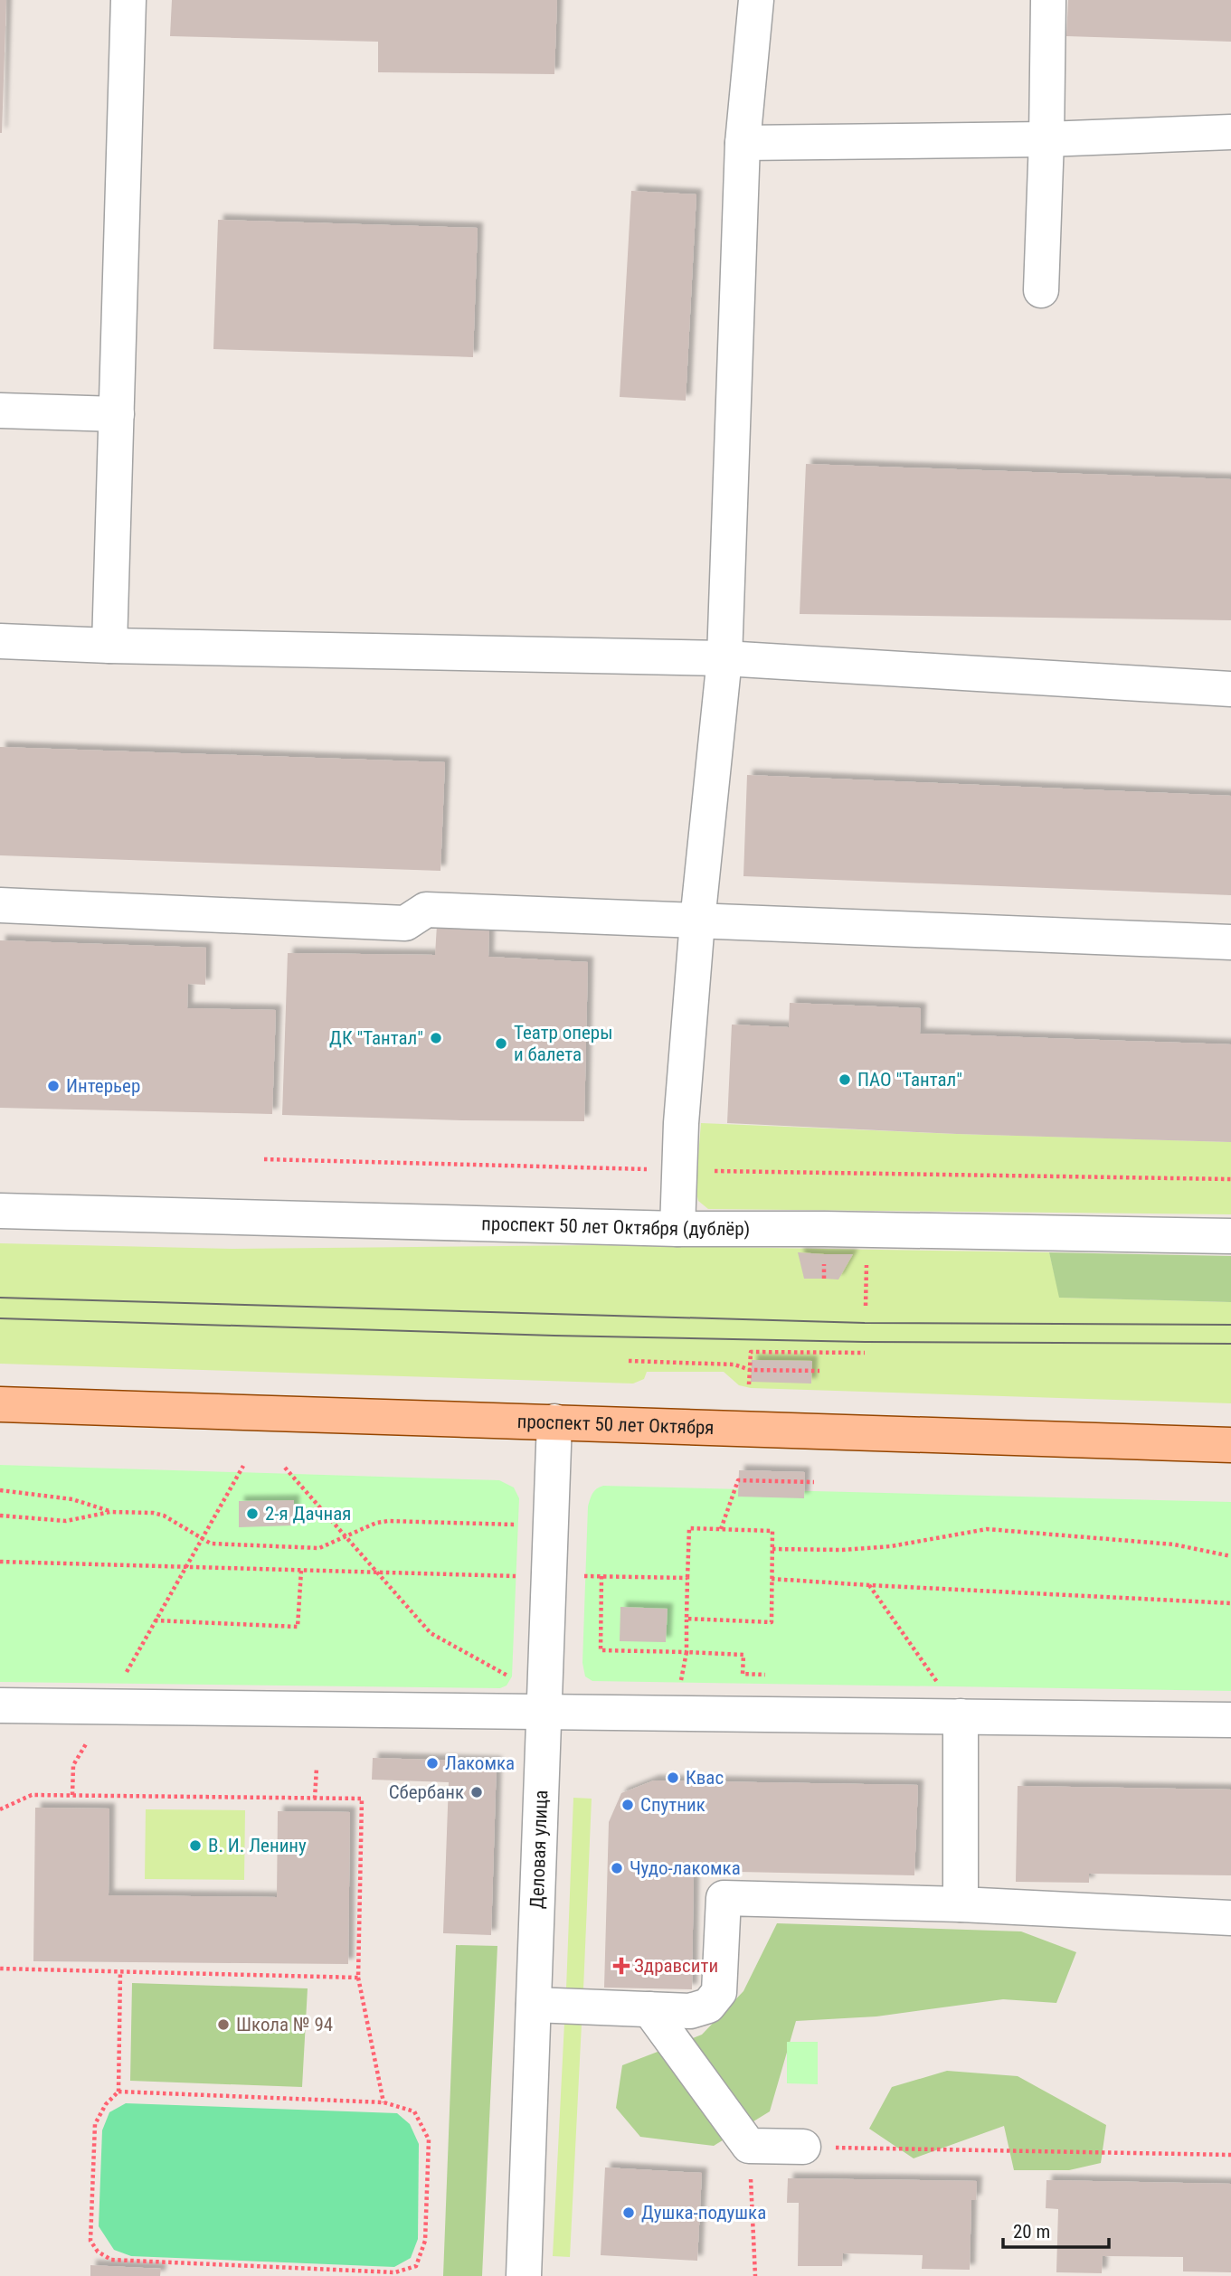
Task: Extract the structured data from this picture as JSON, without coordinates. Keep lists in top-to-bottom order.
{
  "streets": {
    "main road": ["проспект 50 лет Октября"],
    "street": ["проспект 50 лет Октября (дублёр)", "Деловая улица"]
  },
  "crossings": [
    ["проспект 50 лет Октября", "Деловая улица"]
  ],
  "places": {
    "other": [
      "ДК \"Тантал\"",
      "Театр оперы и балета",
      "ПАО \"Тантал\"",
      "Интерьер",
      "2-я Дачная",
      "Лакомка",
      "Квас",
      "Сбербанк",
      "Спутник",
      "В. И. Ленину",
      "Чудо-лакомка",
      "Школа № 94",
      "Душка-подушка"
    ],
    "health": ["Здравсити"]
  },
  "scale_bar": "20 m"
}
